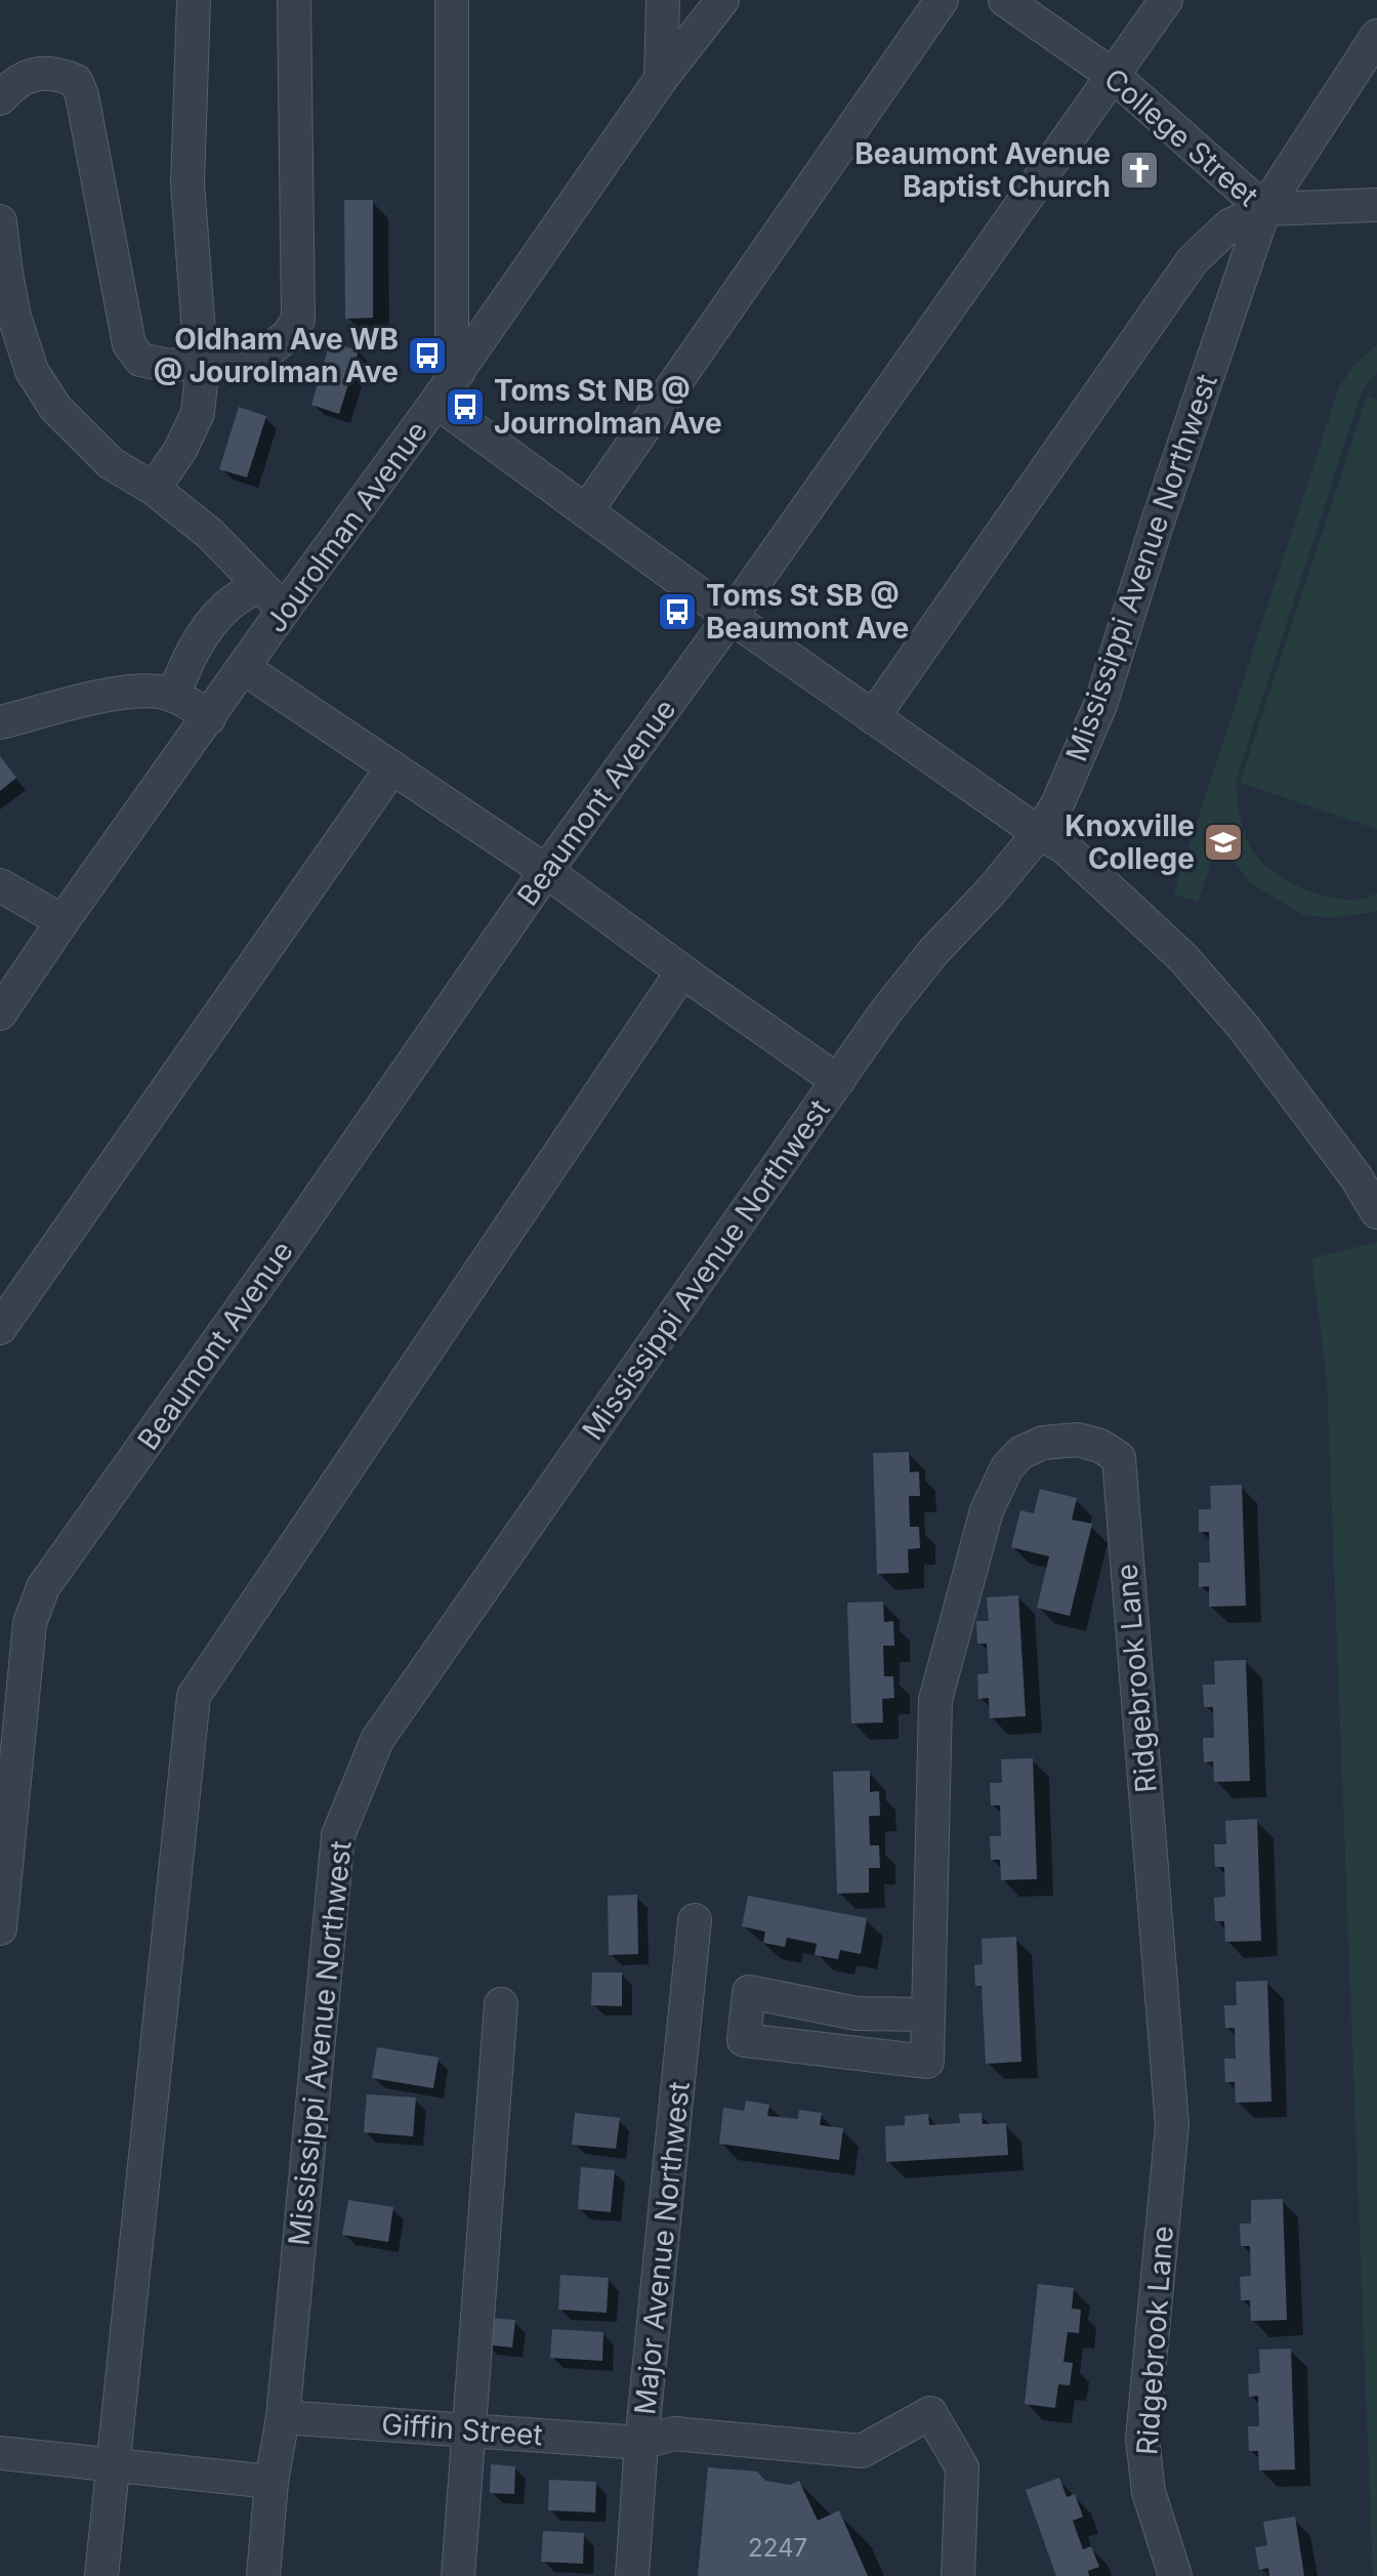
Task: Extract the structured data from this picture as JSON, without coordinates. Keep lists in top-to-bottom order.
{
  "streets": {
    "street": [
      "College Street",
      "Jourolman Avenue",
      "Mississippi Avenue Northwest",
      "Beaumont Avenue",
      "Ridgebrook Lane",
      "Major Avenue Northwest",
      "Giffin Street"
    ]
  },
  "crossings": [
    ["College Street", "Mississippi Avenue Northwest"],
    ["College Street", "Beaumont Avenue"],
    ["Mississippi Avenue Northwest", "Giffin Street"],
    ["Major Avenue Northwest", "Giffin Street"]
  ],
  "places": {
    "church": ["Beaumont Avenue Baptist Church"],
    "bus stop": ["Oldham Ave WB @ Jourolman Ave", "Toms St NB @ Journolman Ave", "Toms St SB @ Beaumont Ave"],
    "school or university": ["Knoxville College"]
  },
  "house_numbers": ["2247"]
}
